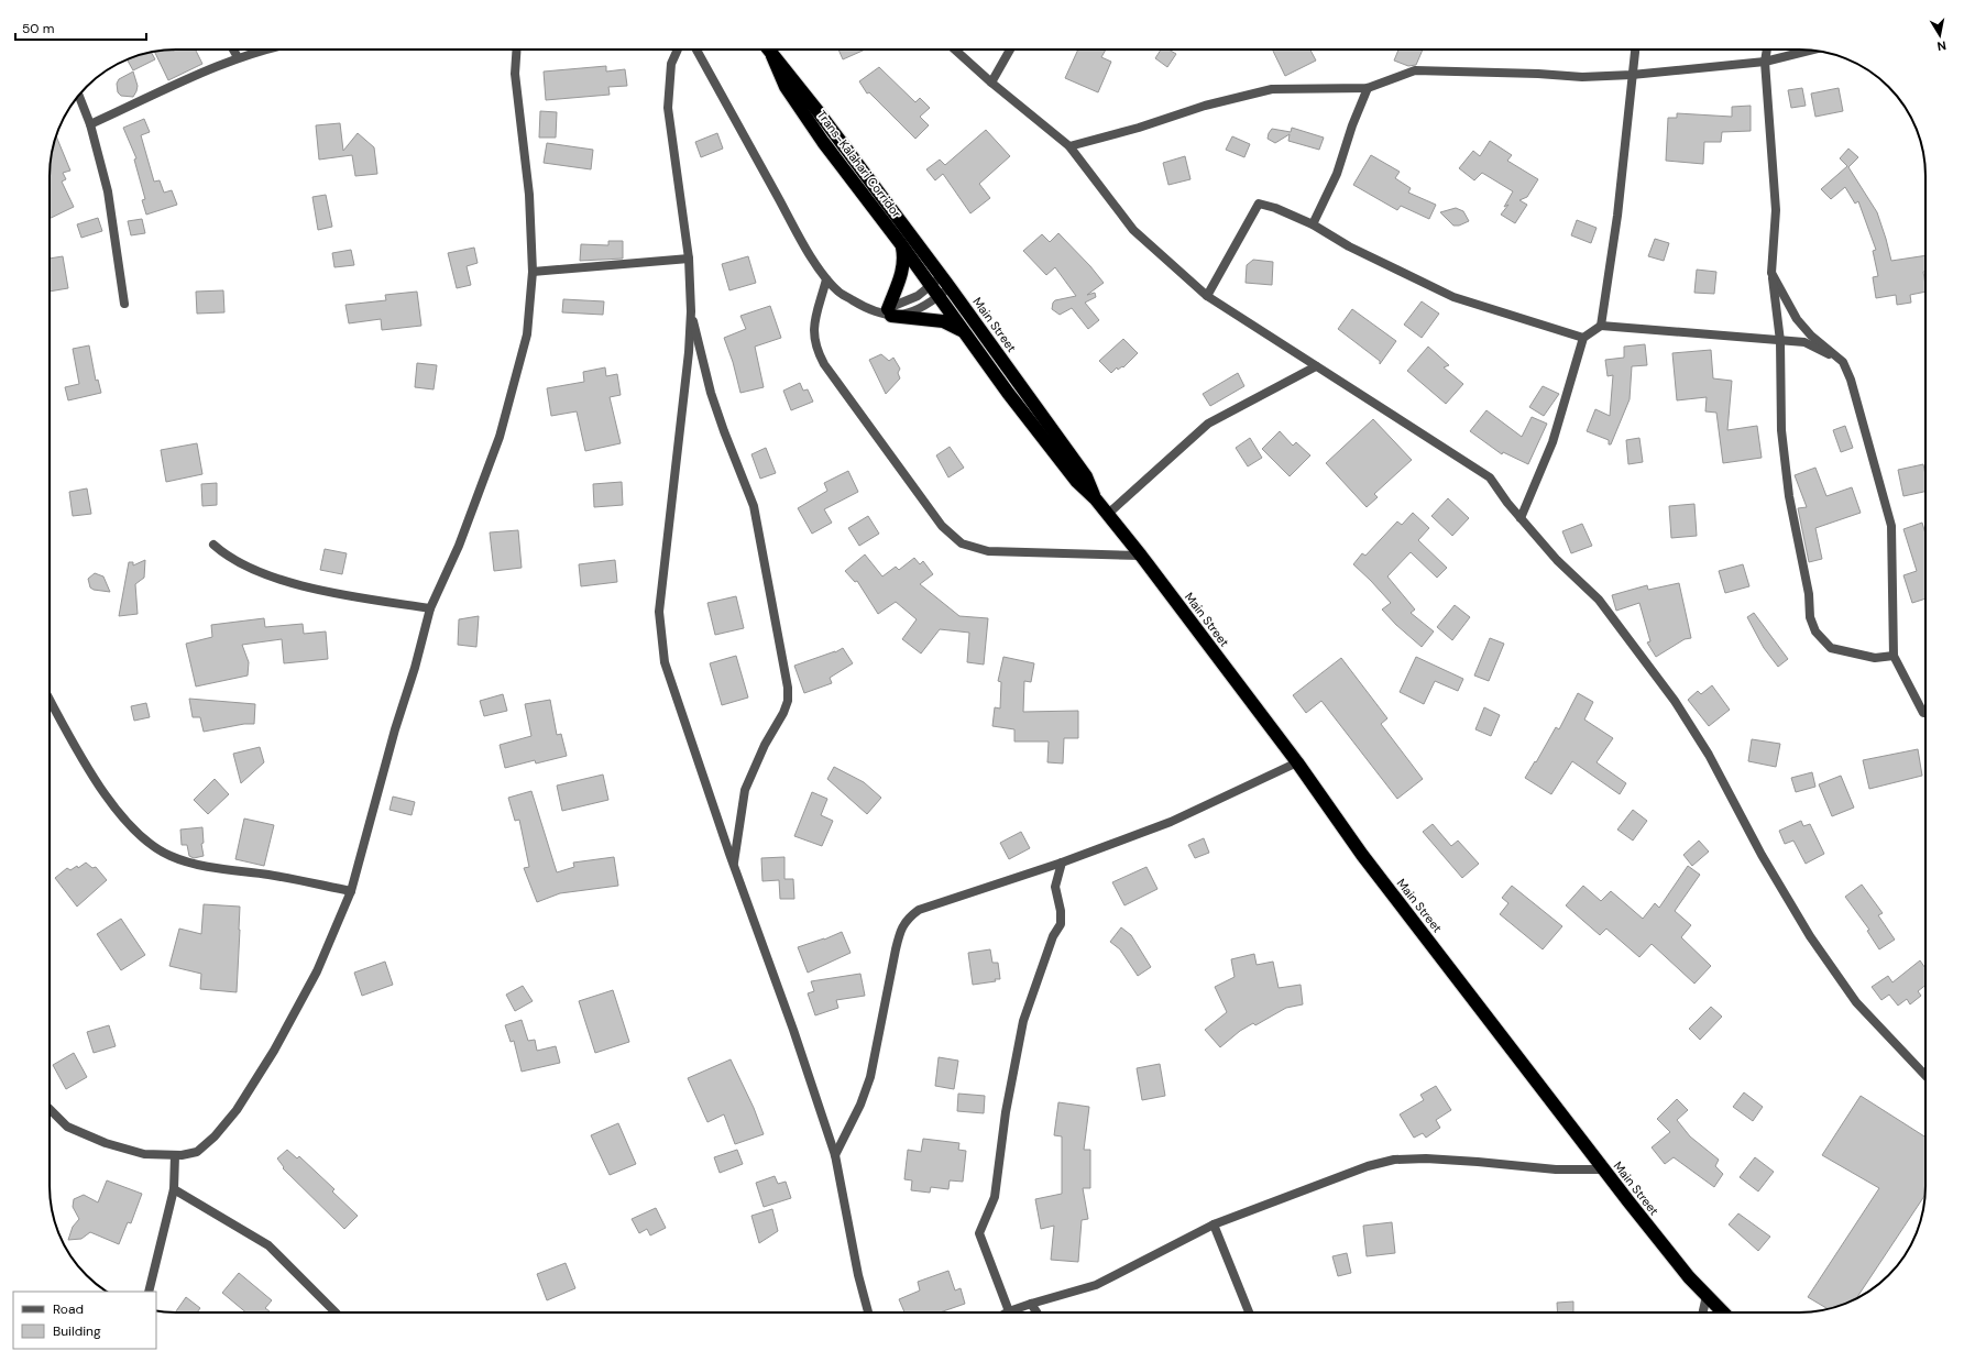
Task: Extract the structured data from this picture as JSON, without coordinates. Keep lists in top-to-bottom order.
{
  "streets": {
    "highway": ["Trans-Kalahari Corridor", "Main Street"]
  },
  "crossings": [
    ["Trans-Kalahari Corridor", "Main Street"]
  ],
  "legend": ["Road", "Building"],
  "scale_bar": "50 m",
  "north": "bottom"
}
